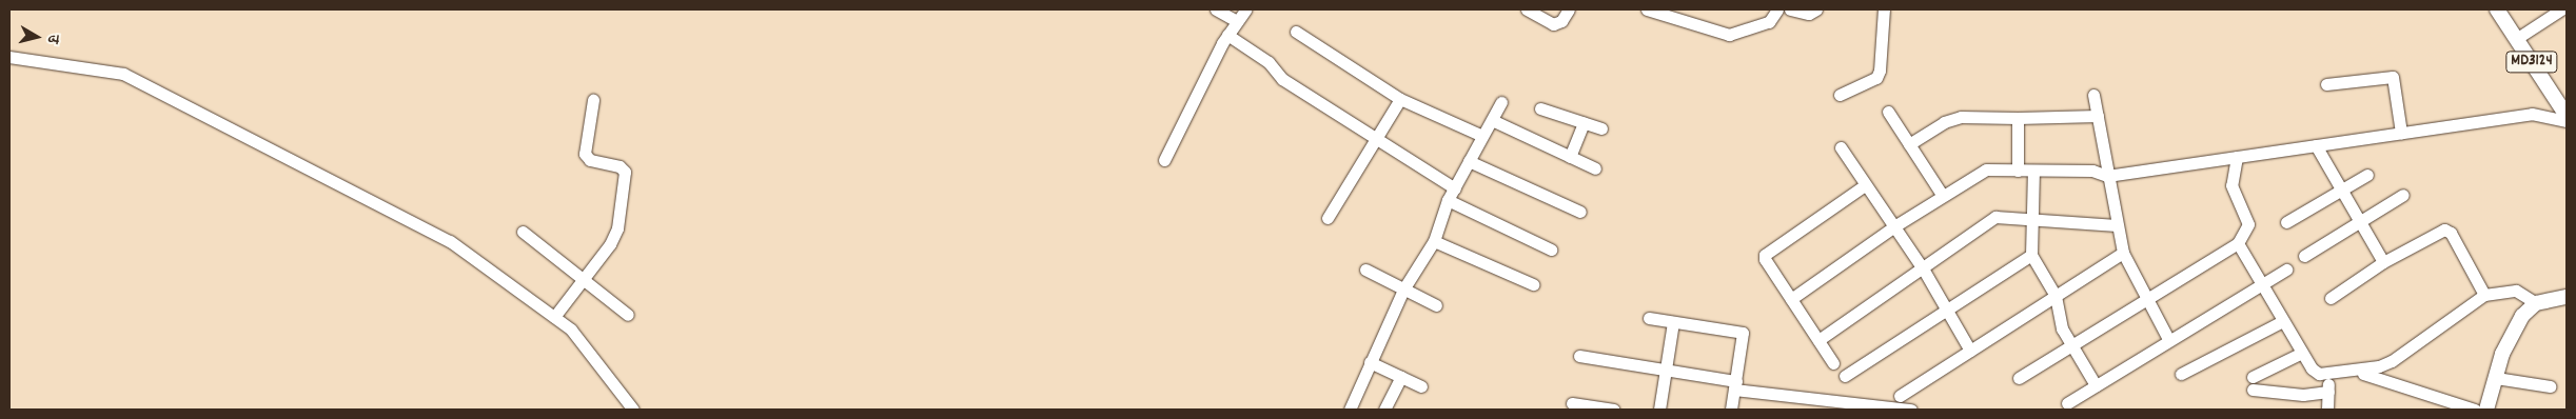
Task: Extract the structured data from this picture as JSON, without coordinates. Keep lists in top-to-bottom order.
{
  "streets": {
    "main road": ["MD3124"]
  },
  "north": "right"
}
